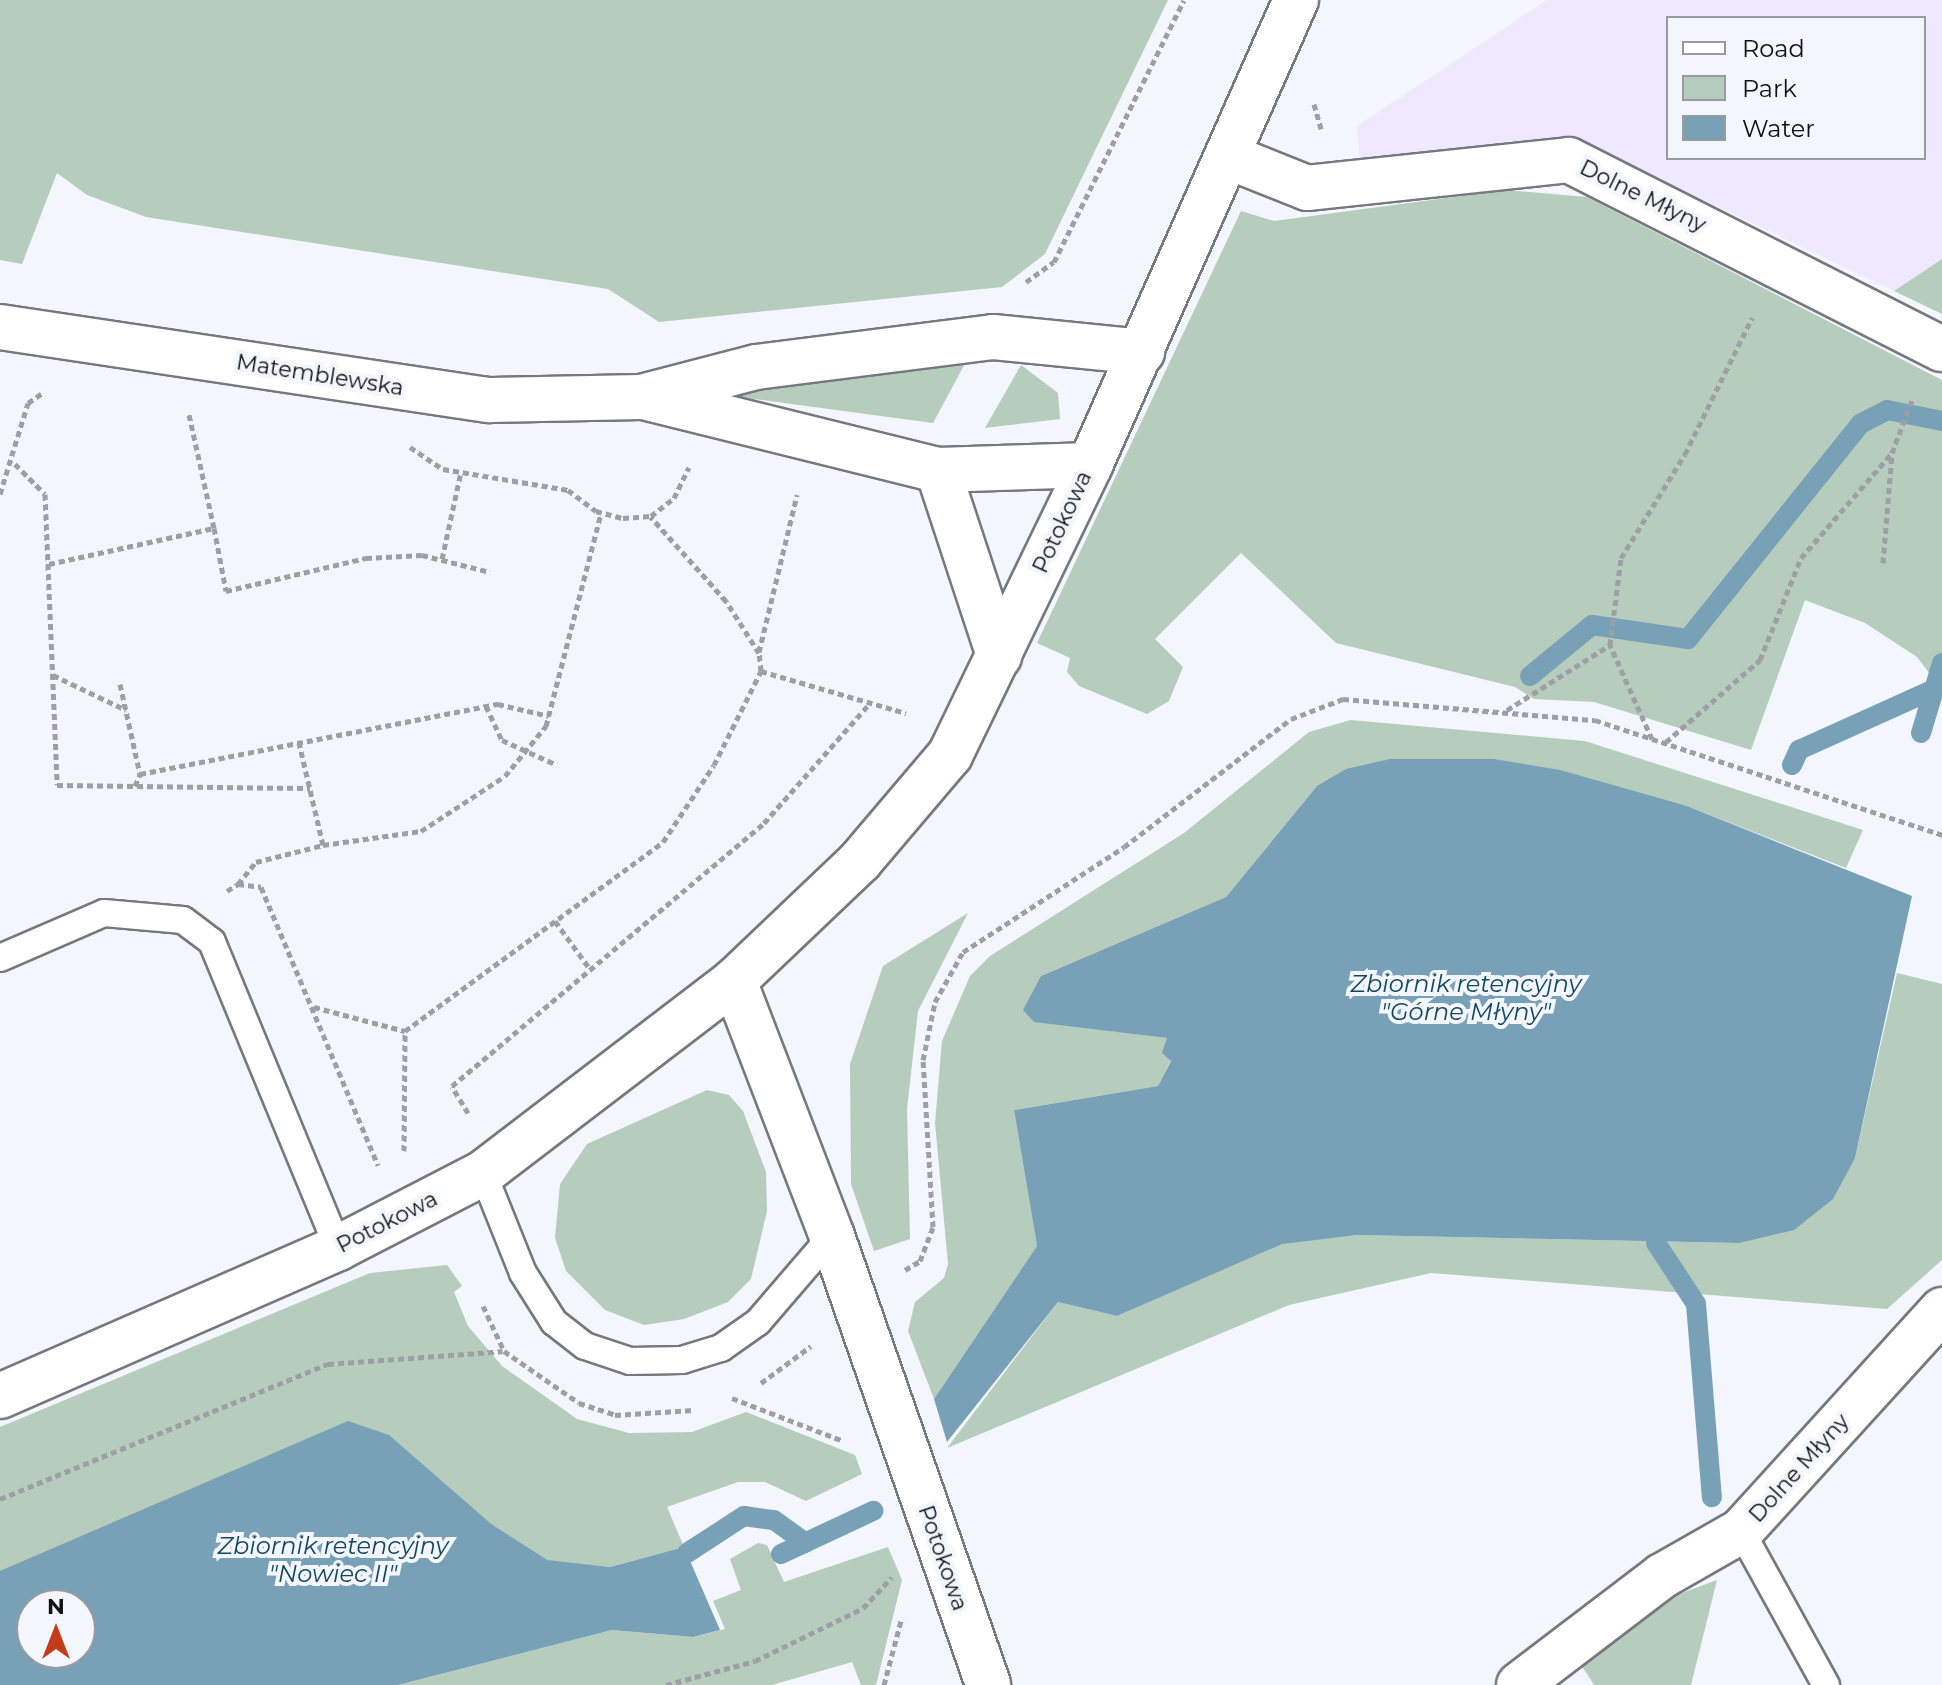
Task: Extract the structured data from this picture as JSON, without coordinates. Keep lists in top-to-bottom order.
{
  "streets": {
    "street": ["Dolne Młyny", "Matemblewska", "Potokowa"]
  },
  "crossings": [
    ["Dolne Młyny", "Potokowa"],
    ["Matemblewska", "Potokowa"]
  ],
  "water": ["Zbiornik retencyjny \"Górne Młyny\"", "Zbiornik retencyjny \"Nowiec II\""],
  "legend": ["Road", "Park", "Water"],
  "north": "top"
}
